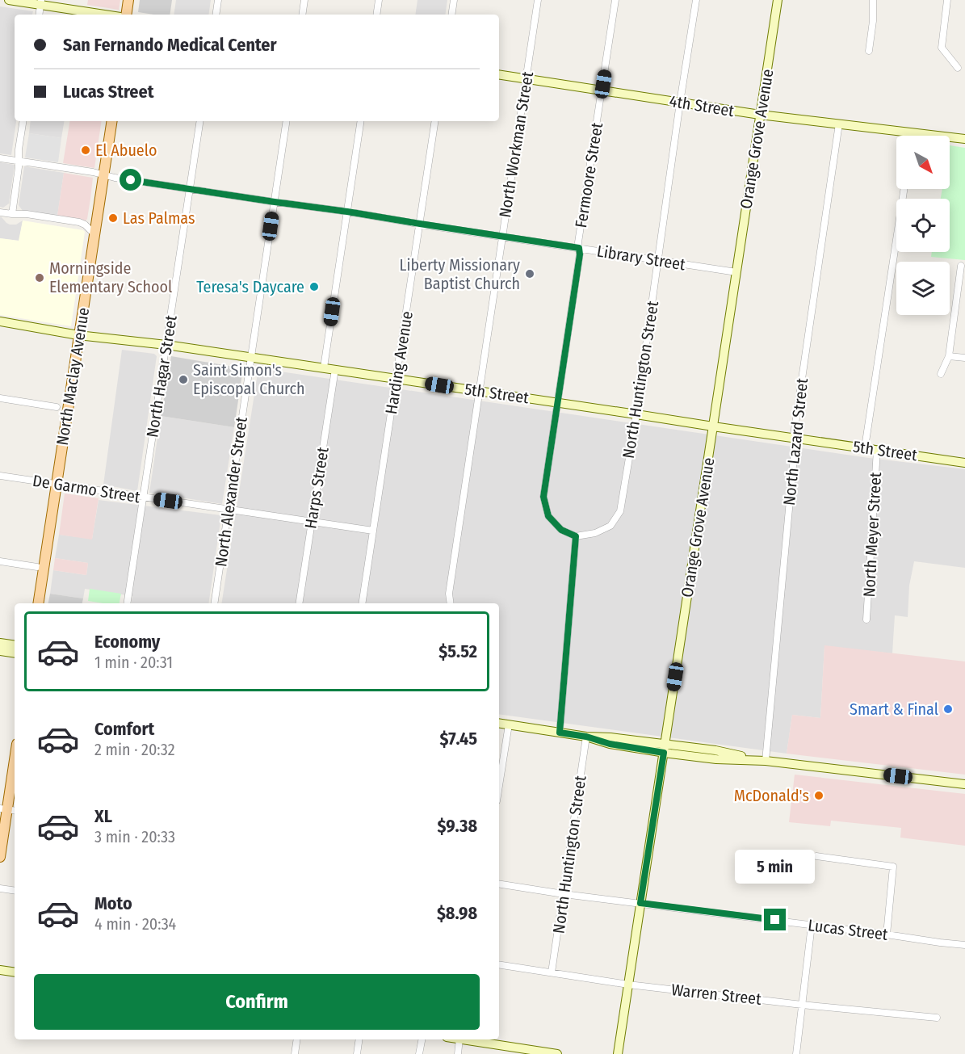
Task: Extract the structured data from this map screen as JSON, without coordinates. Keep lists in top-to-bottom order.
{
  "streets": {
    "main road": ["North Maclay Avenue"],
    "street": [
      "4th Street",
      "Orange Grove Avenue",
      "North Workman Street",
      "Fermoore Street",
      "Library Street",
      "Harding Avenue",
      "North Hagar Street",
      "North Huntington Street",
      "5th Street",
      "North Lazard Street",
      "Harps Street",
      "De Garmo Street",
      "North Alexander Street",
      "North Meyer Street",
      "Lucas Street",
      "Warren Street"
    ]
  },
  "crossings": [
    ["4th Street", "Orange Grove Avenue"],
    ["4th Street", "North Workman Street"],
    ["4th Street", "Fermoore Street"],
    ["4th Street", "North Huntington Street"],
    ["4th Street", "North Lazard Street"],
    ["Orange Grove Avenue", "Library Street"],
    ["Orange Grove Avenue", "5th Street"],
    ["Orange Grove Avenue", "Lucas Street"],
    ["Orange Grove Avenue", "Warren Street"],
    ["North Workman Street", "Library Street"],
    ["North Workman Street", "5th Street"],
    ["Fermoore Street", "Library Street"],
    ["Fermoore Street", "North Huntington Street"],
    ["Fermoore Street", "5th Street"],
    ["Library Street", "Harding Avenue"],
    ["Library Street", "North Maclay Avenue"],
    ["Library Street", "North Hagar Street"],
    ["Library Street", "North Huntington Street"],
    ["Library Street", "North Alexander Street"],
    ["Harding Avenue", "5th Street"],
    ["Harding Avenue", "De Garmo Street"],
    ["North Maclay Avenue", "5th Street"],
    ["North Maclay Avenue", "De Garmo Street"],
    ["North Hagar Street", "5th Street"],
    ["North Hagar Street", "De Garmo Street"],
    ["North Huntington Street", "5th Street"],
    ["North Huntington Street", "Lucas Street"],
    ["North Huntington Street", "Warren Street"],
    ["5th Street", "North Lazard Street"],
    ["5th Street", "Harps Street"],
    ["5th Street", "North Alexander Street"],
    ["5th Street", "North Meyer Street"],
    ["Harps Street", "De Garmo Street"],
    ["De Garmo Street", "North Alexander Street"]
  ],
  "places": [
    "El Abuelo",
    "Las Palmas",
    "Liberty Missionary Baptist Church",
    "Morningside Elementary School",
    "Teresa's Daycare",
    "Saint Simon's Episcopal Church",
    "Smart & Final",
    "McDonald's"
  ],
  "north": "bottom right",
  "page": {
    "banner": ["San Fernando Medical Center", "Lucas Street"],
    "list": [
      {
        "name": "Economy",
        "note": "1 min · 20:31",
        "value": "$5.52"
      },
      {
        "name": "Comfort",
        "note": "2 min · 20:32",
        "value": "$7.45"
      },
      {
        "name": "XL",
        "note": "3 min · 20:33",
        "value": "$9.38"
      },
      {
        "name": "Moto",
        "note": "4 min · 20:34",
        "value": "$8.98"
      }
    ],
    "bubble": "5 min",
    "buttons": "Confirm"
  }
}
